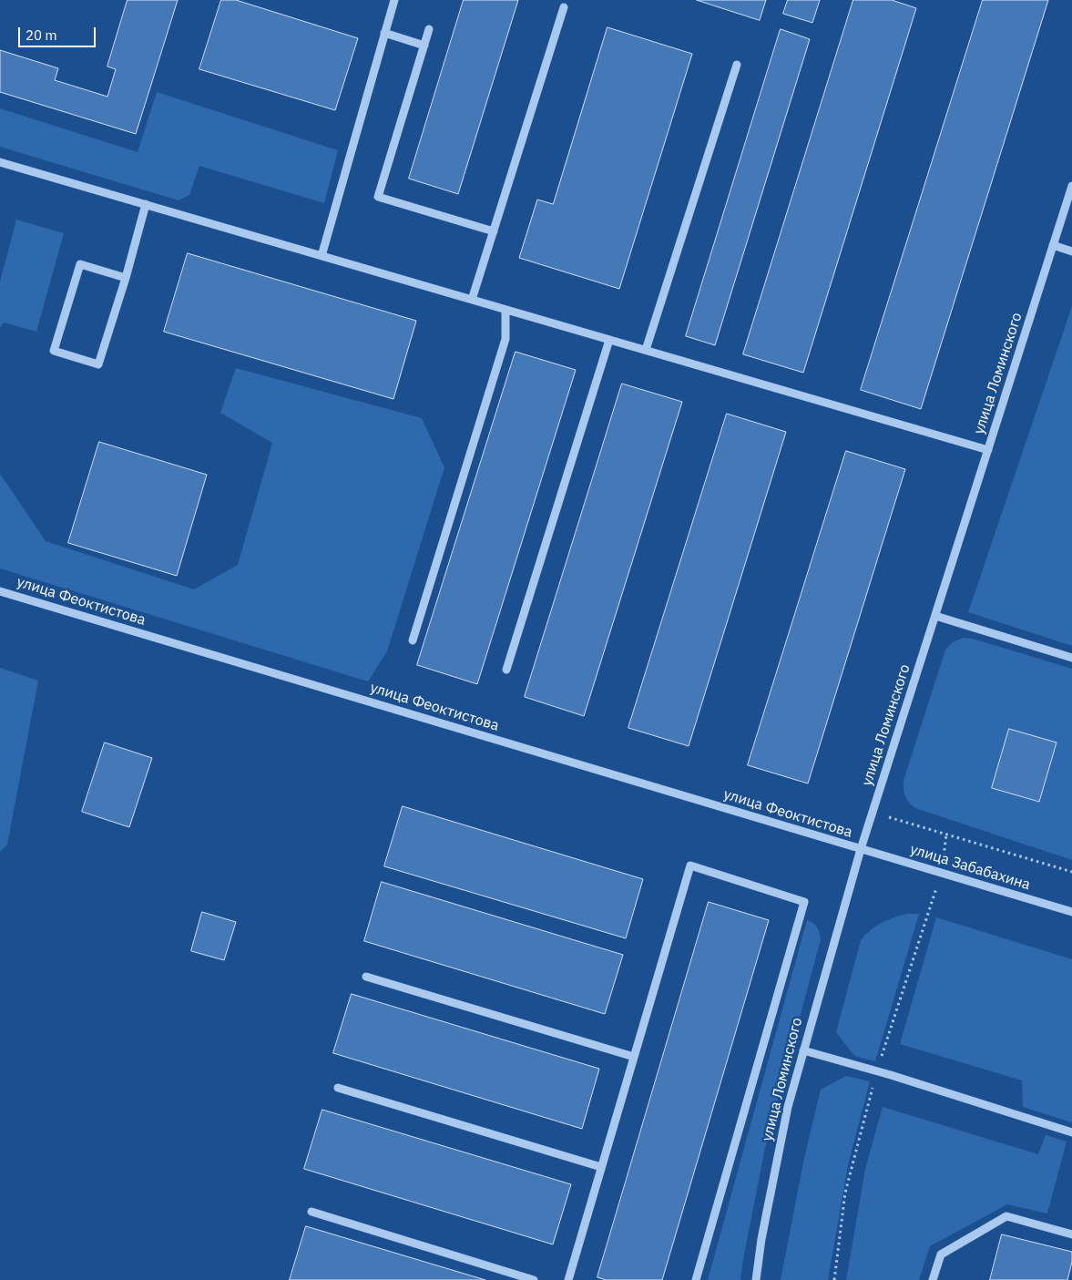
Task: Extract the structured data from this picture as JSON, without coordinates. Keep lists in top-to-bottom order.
{
  "streets": {
    "street": ["улица Ломинского", "улица Феоктистова", "улица Забабахина"]
  },
  "crossings": [
    ["улица Ломинского", "улица Феоктистова"],
    ["улица Ломинского", "улица Забабахина"],
    ["улица Феоктистова", "улица Забабахина"]
  ],
  "scale_bar": "20 m"
}
